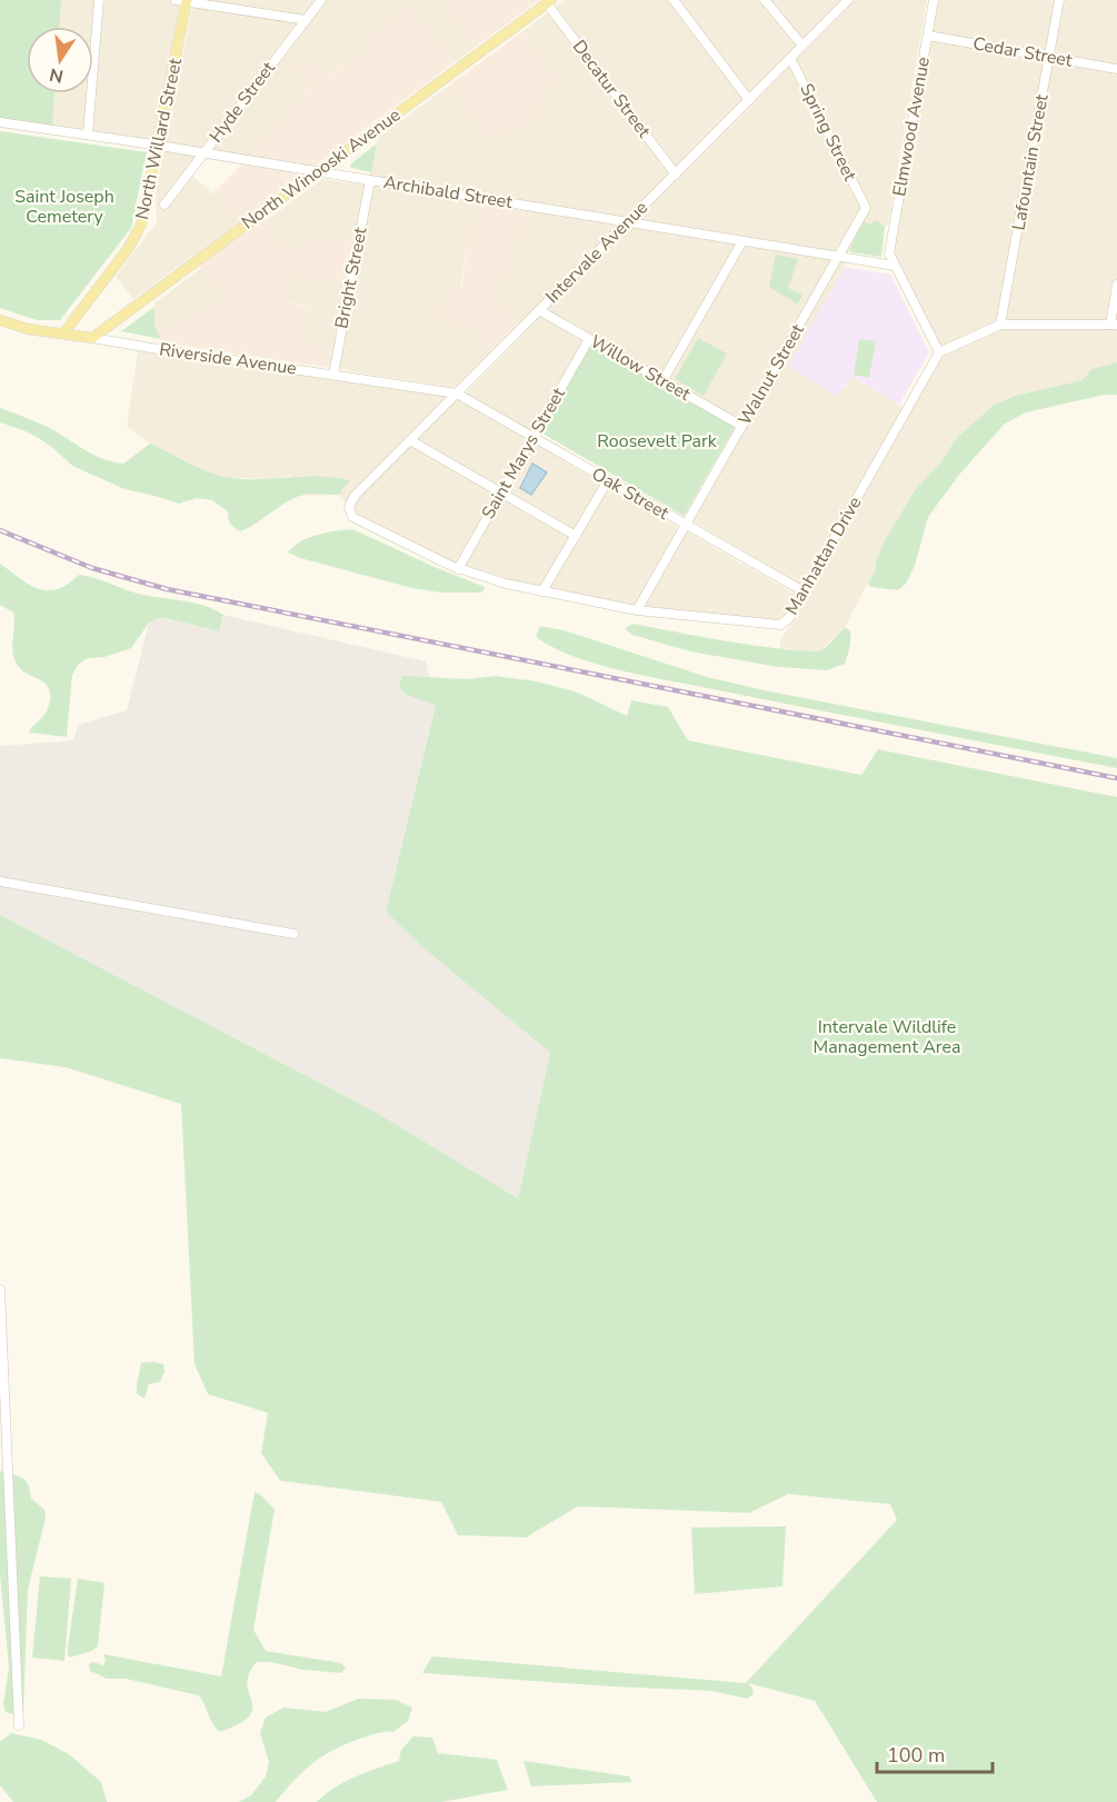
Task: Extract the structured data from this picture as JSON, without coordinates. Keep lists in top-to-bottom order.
{
  "streets": {
    "main road": ["North Willard Street", "North Winooski Avenue", "Riverside Avenue"],
    "street": [
      "Cedar Street",
      "Decatur Street",
      "Hyde Street",
      "Elmwood Avenue",
      "Spring Street",
      "Lafountain Street",
      "Archibald Street",
      "Intervale Avenue",
      "Bright Street",
      "Willow Street",
      "Walnut Street",
      "Saint Marys Street",
      "Oak Street",
      "Manhattan Drive"
    ]
  },
  "crossings": [
    ["Cedar Street", "Elmwood Avenue"],
    ["Cedar Street", "Lafountain Street"],
    ["Decatur Street", "North Winooski Avenue"],
    ["Decatur Street", "Intervale Avenue"],
    ["Hyde Street", "Archibald Street"],
    ["Elmwood Avenue", "Archibald Street"],
    ["Spring Street", "Intervale Avenue"],
    ["Spring Street", "Walnut Street"],
    ["North Willard Street", "Archibald Street"],
    ["North Willard Street", "Riverside Avenue"],
    ["North Winooski Avenue", "Archibald Street"],
    ["North Winooski Avenue", "Riverside Avenue"],
    ["Archibald Street", "Intervale Avenue"],
    ["Archibald Street", "Bright Street"],
    ["Archibald Street", "Walnut Street"],
    ["Intervale Avenue", "Riverside Avenue"],
    ["Intervale Avenue", "Willow Street"],
    ["Intervale Avenue", "Oak Street"],
    ["Intervale Avenue", "Manhattan Drive"],
    ["Bright Street", "Riverside Avenue"],
    ["Riverside Avenue", "Oak Street"],
    ["Willow Street", "Walnut Street"],
    ["Willow Street", "Saint Marys Street"],
    ["Walnut Street", "Oak Street"],
    ["Walnut Street", "Manhattan Drive"],
    ["Saint Marys Street", "Oak Street"],
    ["Saint Marys Street", "Manhattan Drive"],
    ["Oak Street", "Manhattan Drive"]
  ],
  "parks": ["Saint Joseph Cemetery", "Roosevelt Park", "Intervale Wildlife Management Area"],
  "scale_bar": "100 m",
  "north": "bottom"
}
